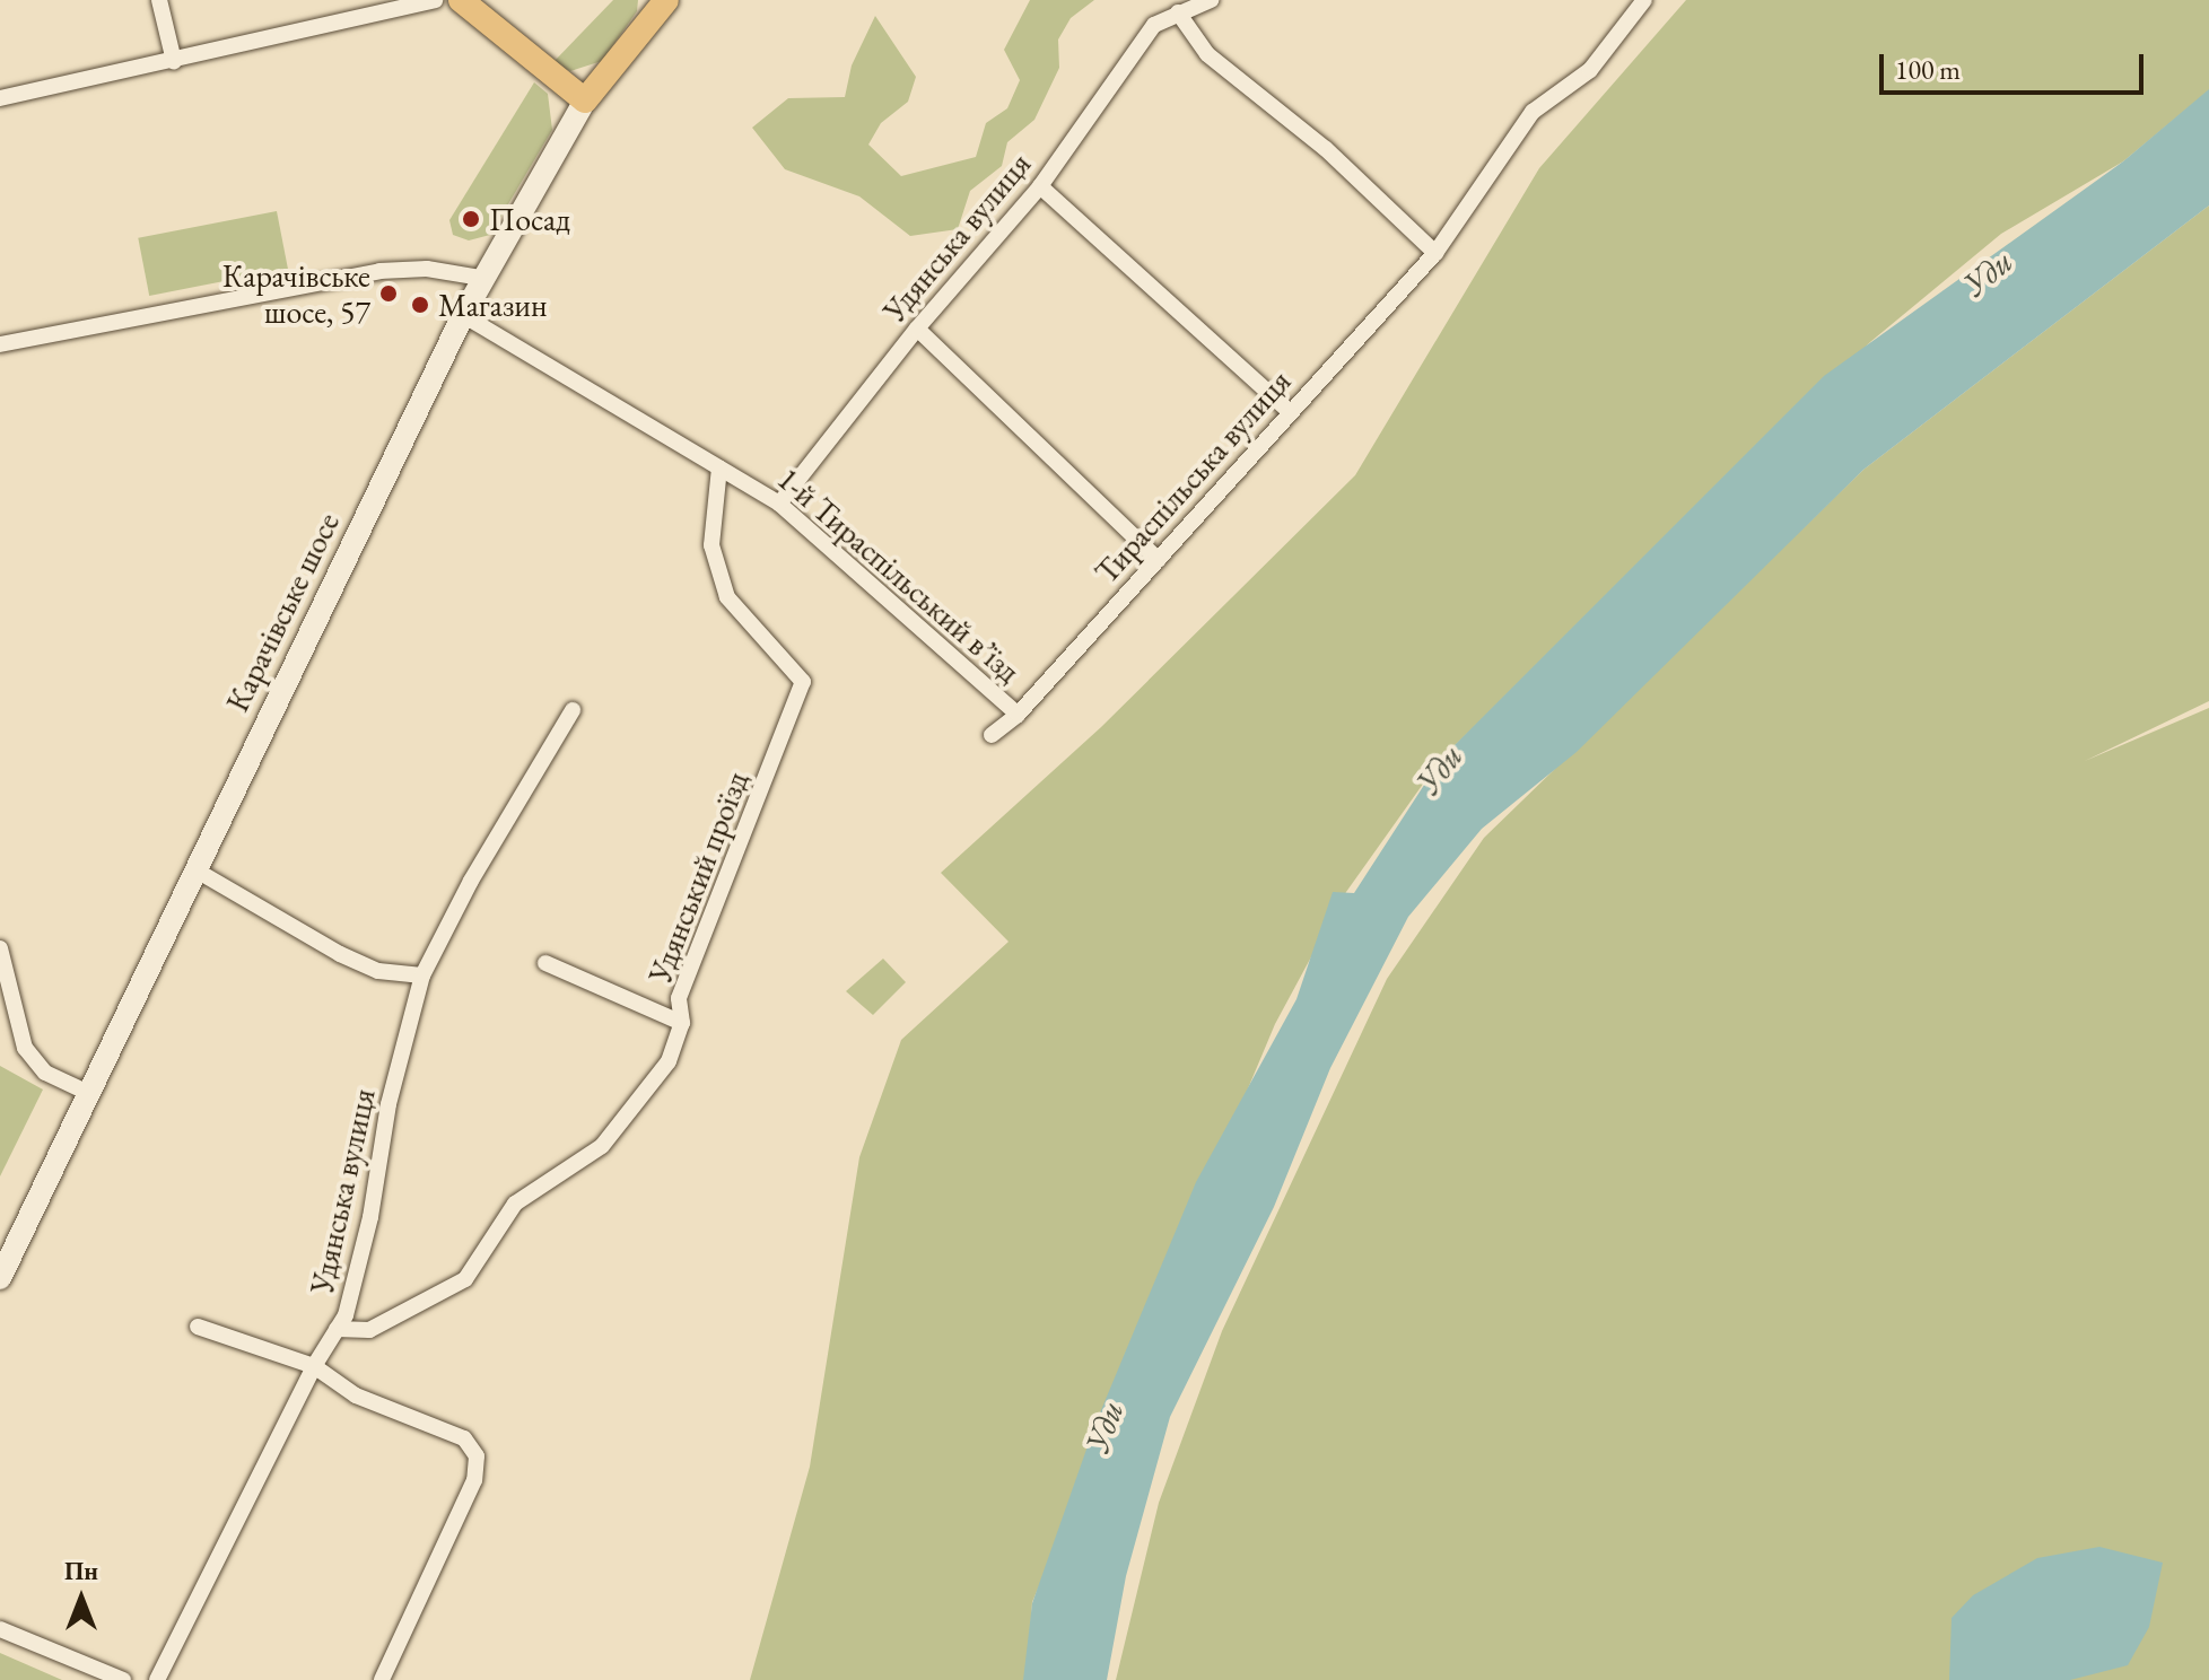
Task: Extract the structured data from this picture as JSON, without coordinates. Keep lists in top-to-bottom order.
{
  "streets": {
    "main road": ["Карачівське шосе"],
    "street": [
      "Удянська вулиця",
      "Тираспільська вулиця",
      "1-й Тираспільський в’їзд",
      "Удянський проїзд"
    ]
  },
  "crossings": [
    ["Удянська вулиця", "1-й Тираспільський в’їзд"],
    ["Удянська вулиця", "Удянський проїзд"],
    ["Тираспільська вулиця", "1-й Тираспільський в’їзд"],
    ["1-й Тираспільський в’їзд", "Карачівське шосе"],
    ["1-й Тираспільський в’їзд", "Удянський проїзд"]
  ],
  "water": ["Уди"],
  "places": ["Посад", "Карачівське шосе, 57", "Магазин"],
  "scale_bar": "100 m",
  "north": "top"
}
